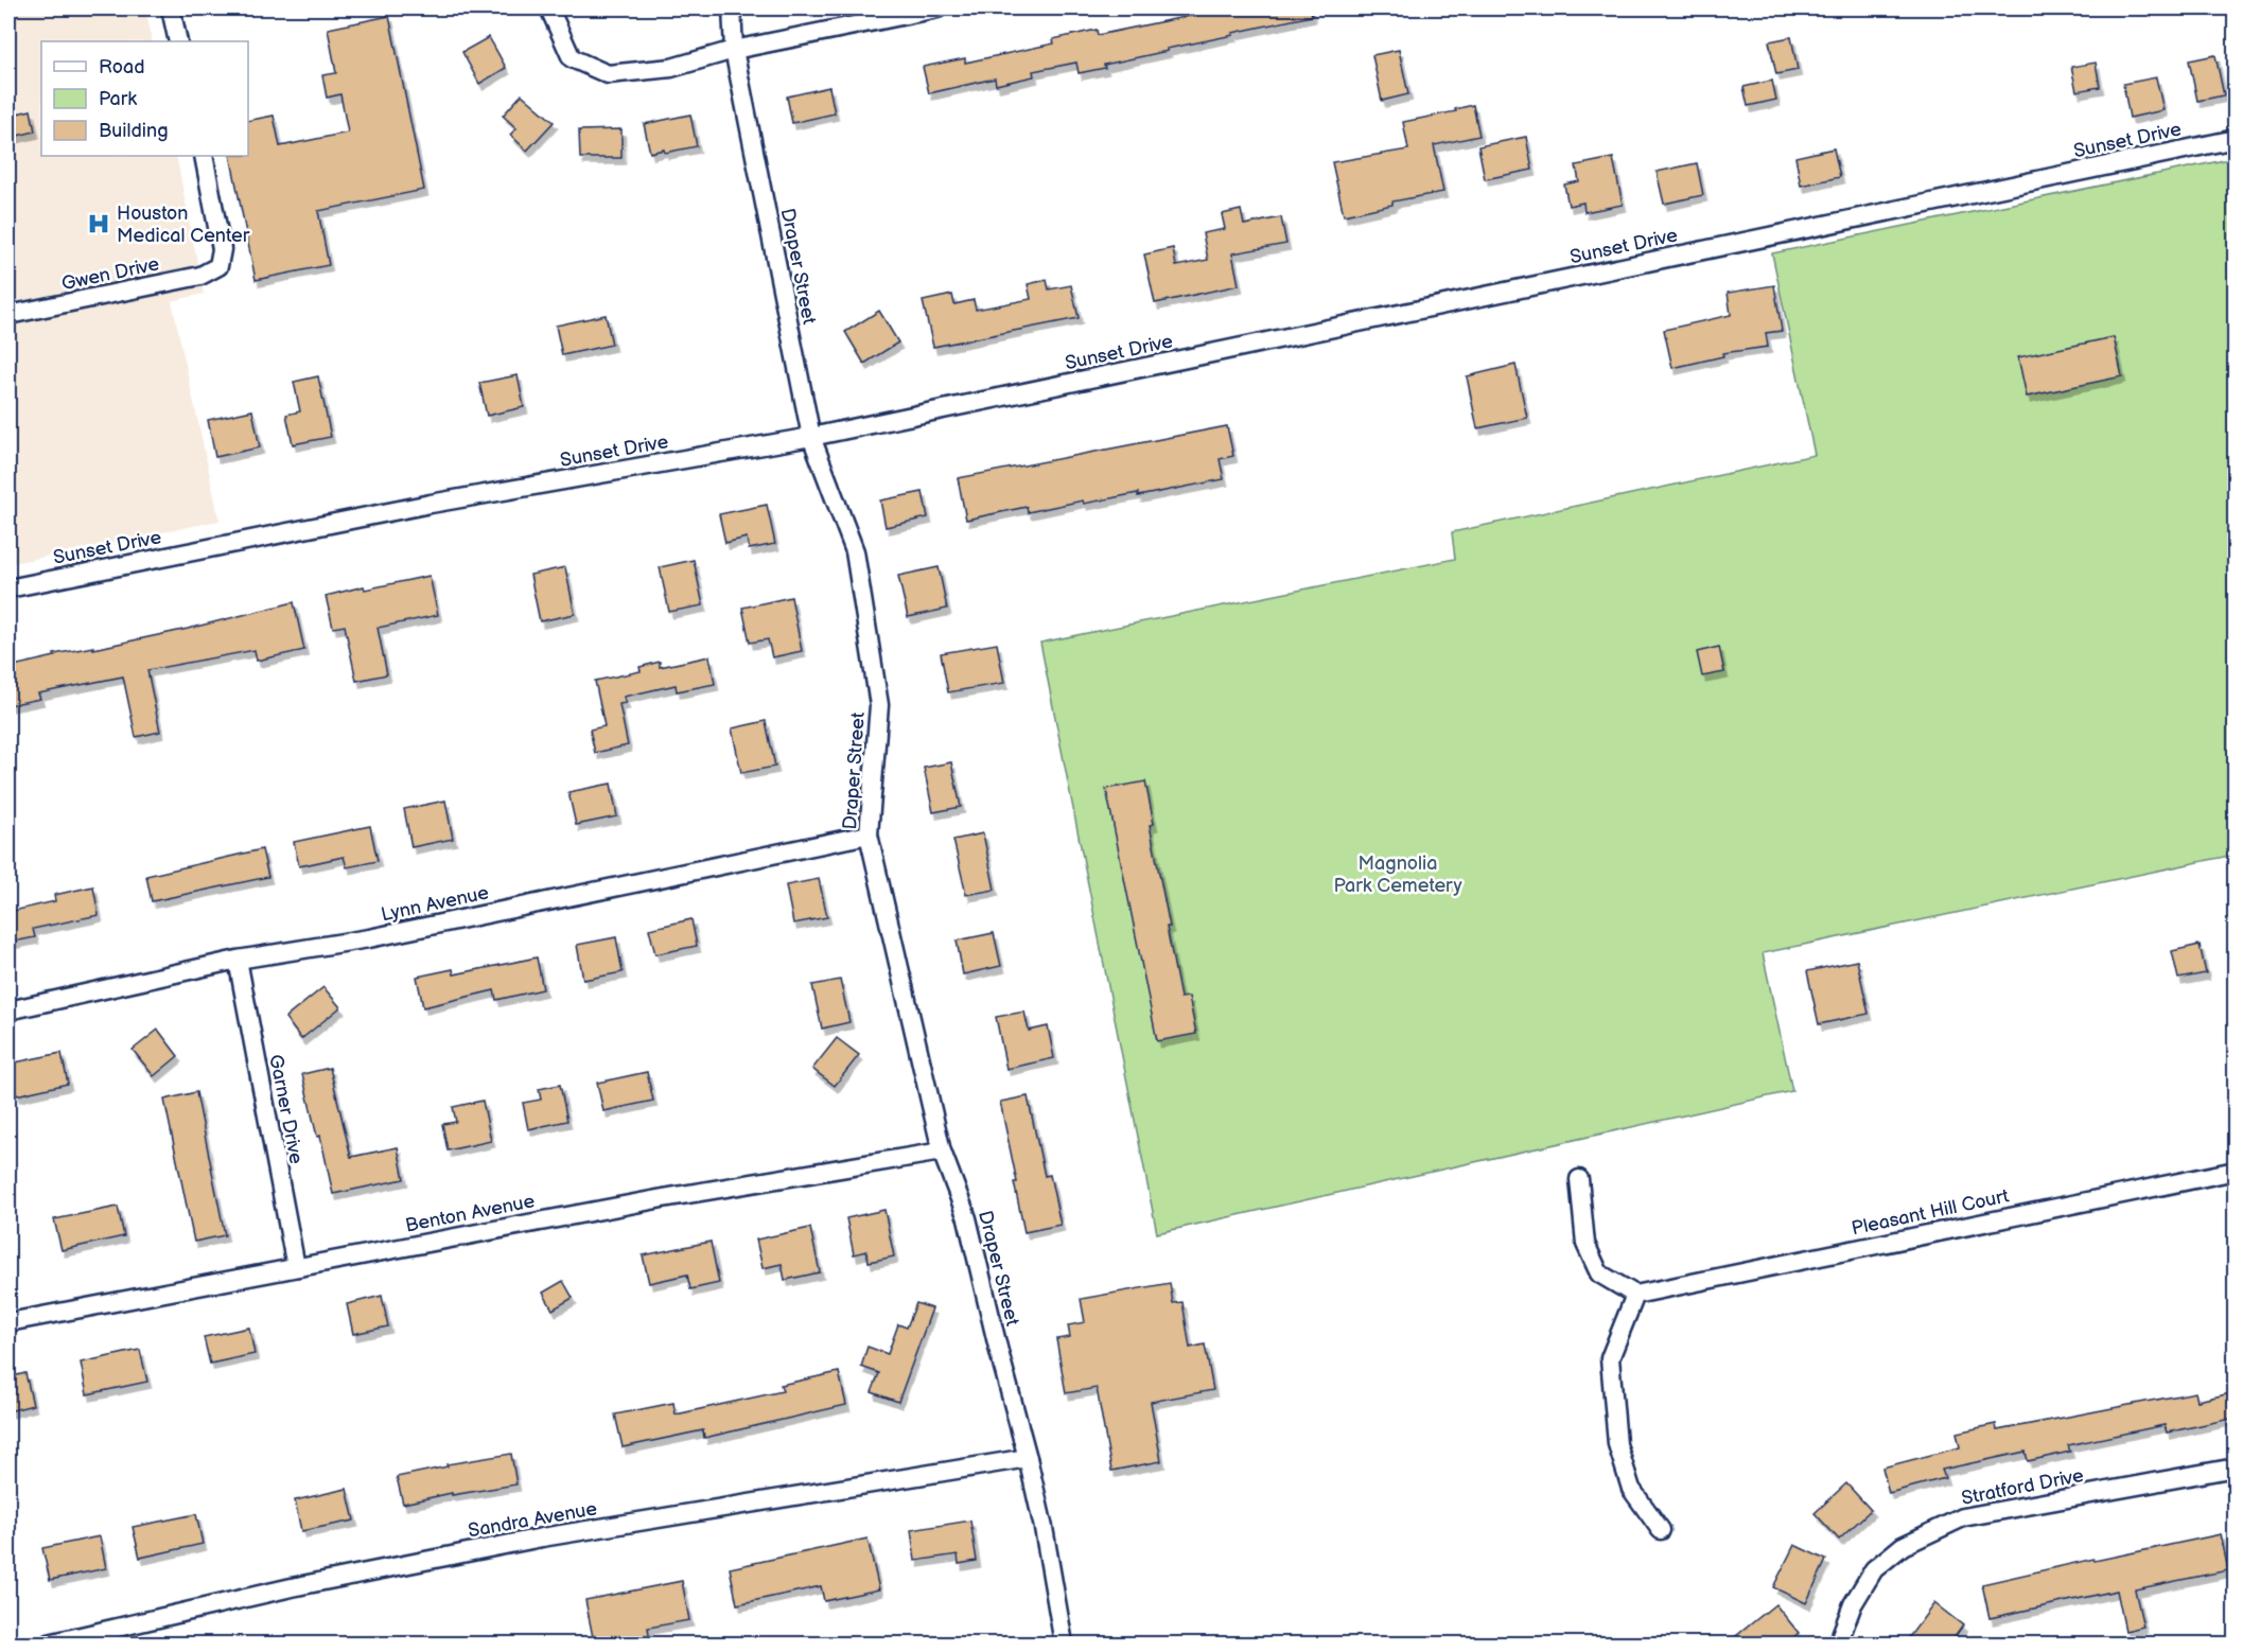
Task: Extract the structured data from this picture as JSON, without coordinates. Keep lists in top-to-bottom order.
{
  "streets": {
    "street": [
      "Sunset Drive",
      "Draper Street",
      "Gwen Drive",
      "Lynn Avenue",
      "Garner Drive",
      "Pleasant Hill Court",
      "Benton Avenue",
      "Stratford Drive",
      "Sandra Avenue"
    ]
  },
  "crossings": [
    ["Sunset Drive", "Draper Street"],
    ["Draper Street", "Lynn Avenue"],
    ["Draper Street", "Benton Avenue"],
    ["Draper Street", "Sandra Avenue"],
    ["Lynn Avenue", "Garner Drive"],
    ["Garner Drive", "Benton Avenue"]
  ],
  "parks": ["Magnolia Park Cemetery"],
  "places": {
    "hospital": ["Houston Medical Center"]
  },
  "legend": ["Road", "Park", "Building"]
}
